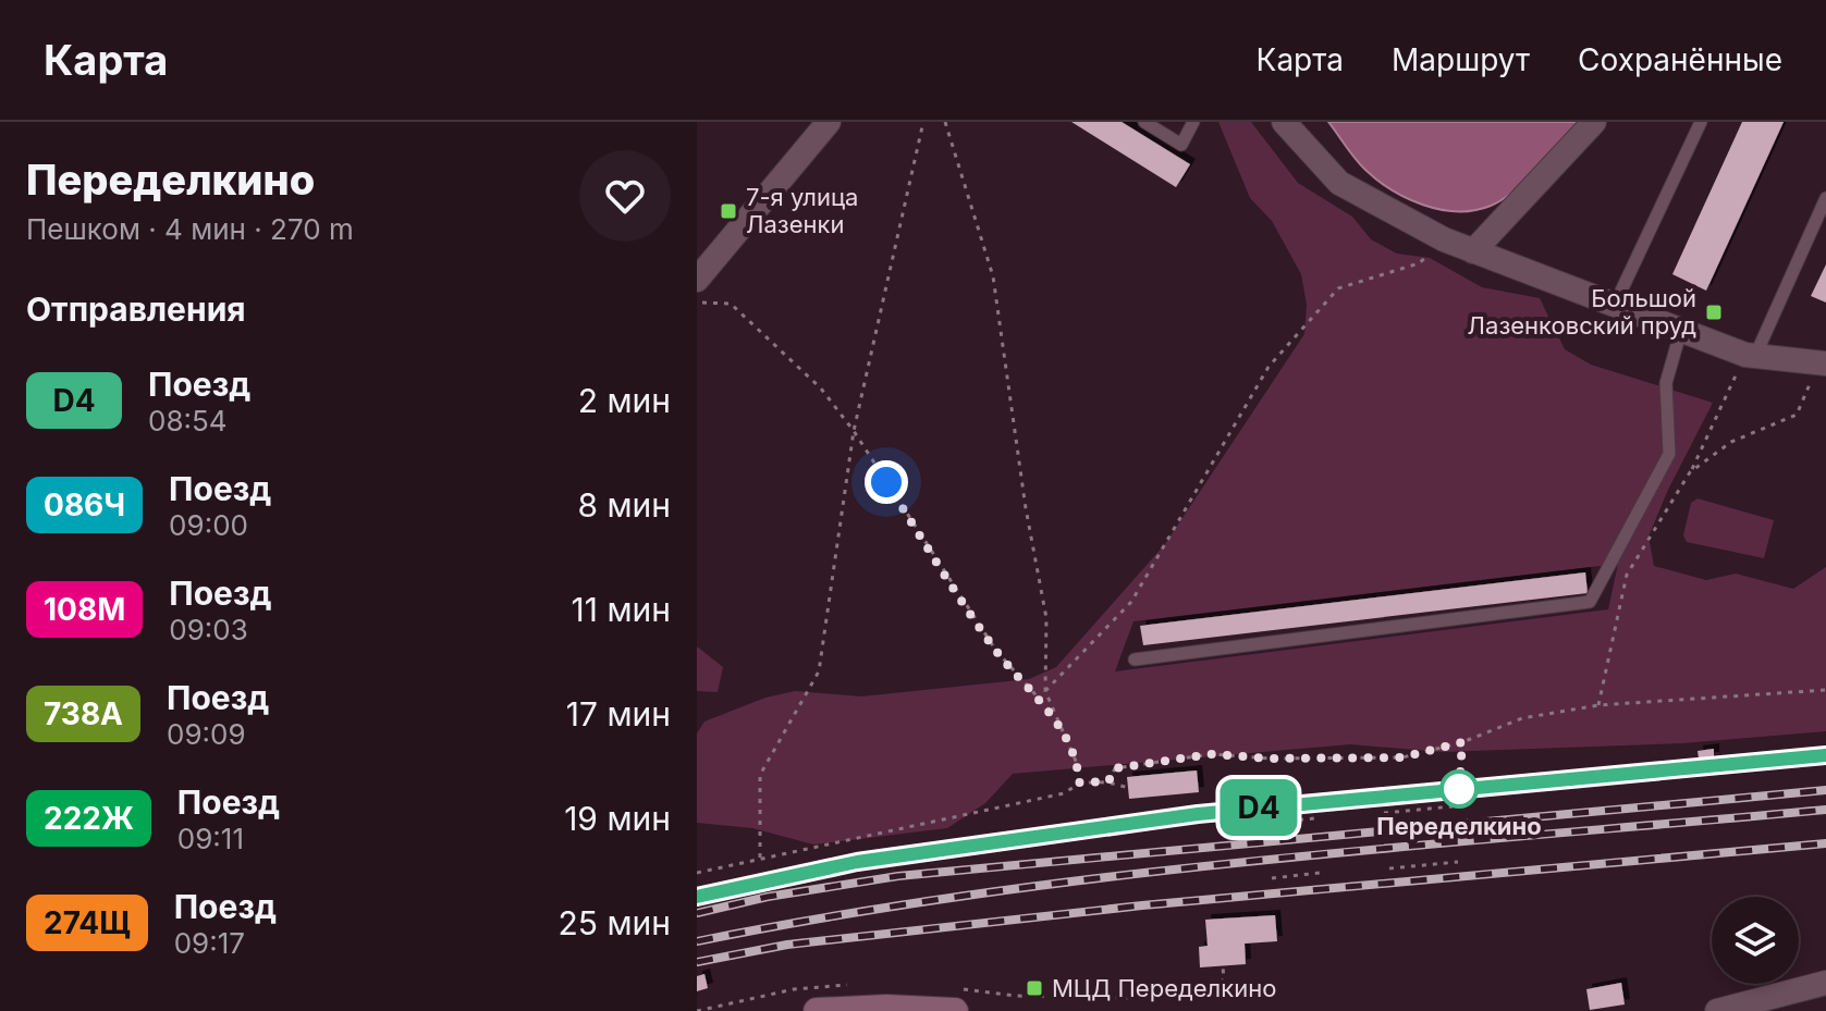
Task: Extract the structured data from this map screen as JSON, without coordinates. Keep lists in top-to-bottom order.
{
  "places": {
    "transit": ["7-я улица Лазенки", "Большой Лазенковский пруд", "МЦД Переделкино"],
    "other": ["Переделкино"]
  },
  "page": {
    "header": "Карта",
    "nav": ["Карта", "Маршрут", "Сохранённые"],
    "heading": [
      ["Переделкино", "Пешком · 4 мин · 270 m"],
      "Отправления"
    ],
    "on_map": "D4",
    "list": [
      {
        "mark": "D4",
        "name": "Поезд",
        "note": "08:54",
        "value": "2 мин"
      },
      {
        "mark": "086Ч",
        "name": "Поезд",
        "note": "09:00",
        "value": "8 мин"
      },
      {
        "mark": "108М",
        "name": "Поезд",
        "note": "09:03",
        "value": "11 мин"
      },
      {
        "mark": "738А",
        "name": "Поезд",
        "note": "09:09",
        "value": "17 мин"
      },
      {
        "mark": "222Ж",
        "name": "Поезд",
        "note": "09:11",
        "value": "19 мин"
      },
      {
        "mark": "274Щ",
        "name": "Поезд",
        "note": "09:17",
        "value": "25 мин"
      }
    ]
  }
}
